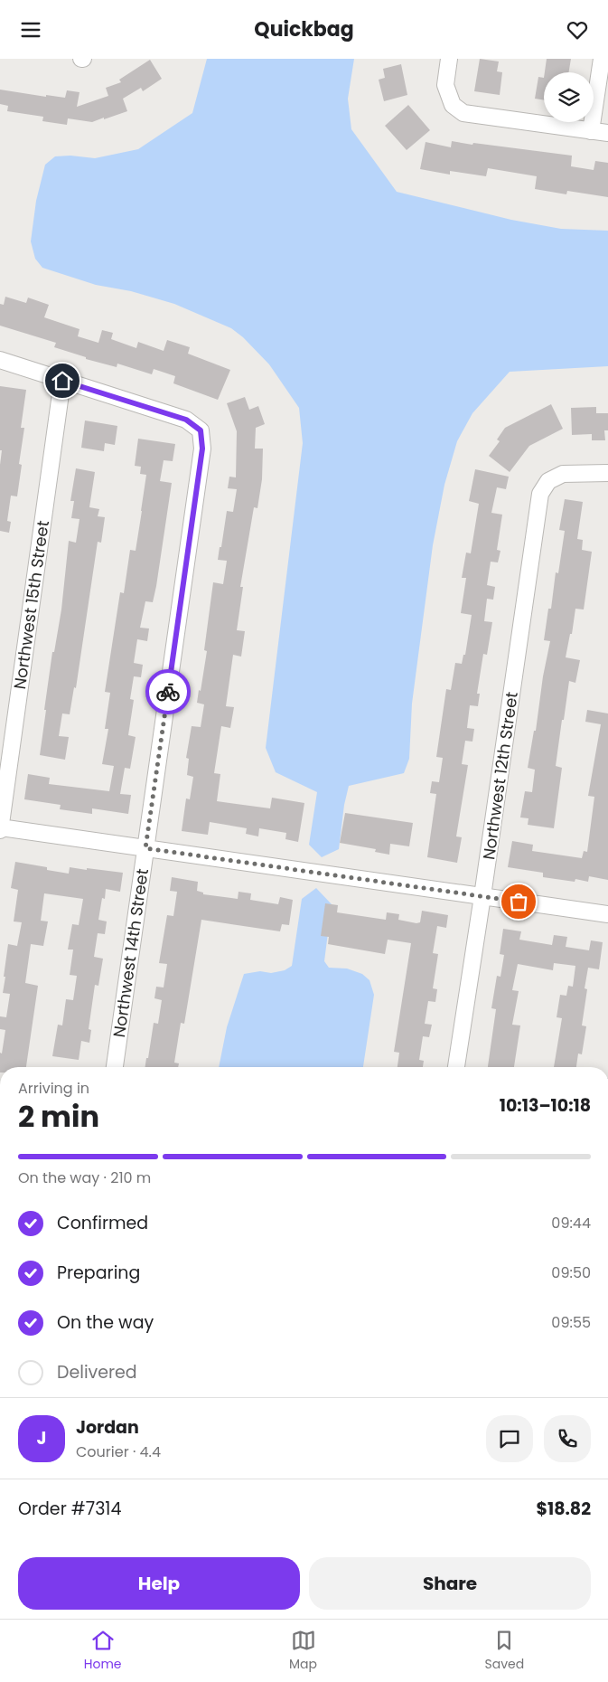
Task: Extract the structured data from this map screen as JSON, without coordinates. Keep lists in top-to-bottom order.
{
  "streets": {
    "street": ["Northwest 15th Street", "Northwest 12th Street", "Northwest 14th Street"]
  },
  "crossings": [
    ["Northwest 15th Street", "Northwest 14th Street"]
  ],
  "page": {
    "header": "Quickbag",
    "heading": ["2 min", "Arriving in", "10:13–10:18"],
    "panel": [
      "Jordan",
      "Courier · 4.4",
      "Order #7314",
      "$18.82"
    ],
    "bar": "On the way · 210 m",
    "list": [
      ["Confirmed", "09:44"],
      ["Preparing", "09:50"],
      ["On the way", "09:55"],
      "Delivered"
    ],
    "round": "J",
    "buttons": ["Help", "Share"],
    "tabs": ["Home", "Map", "Saved"]
  }
}
